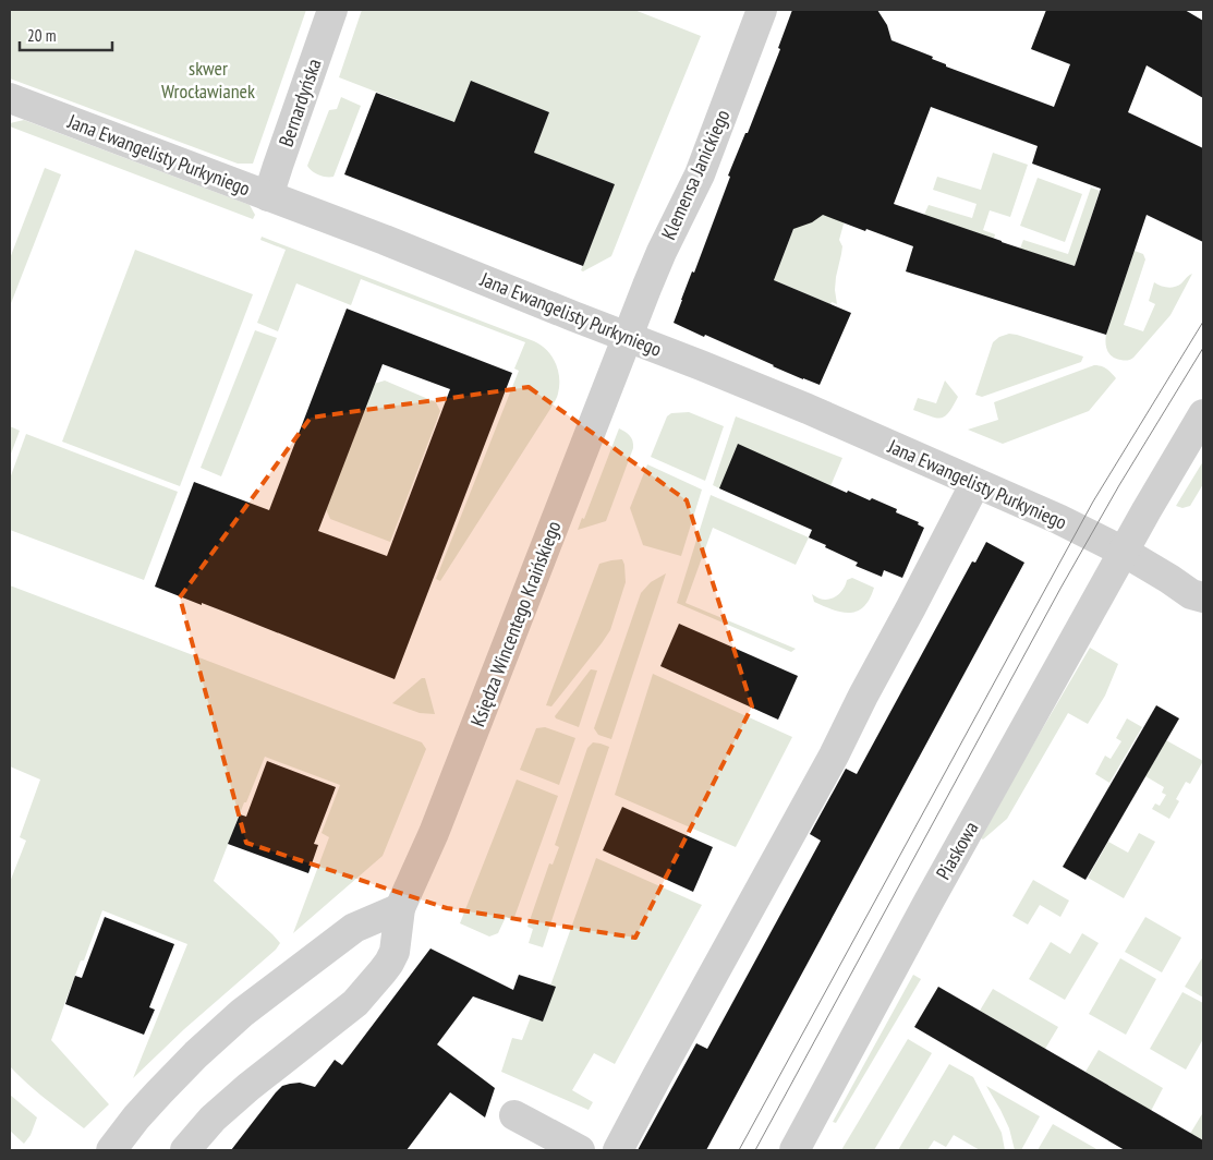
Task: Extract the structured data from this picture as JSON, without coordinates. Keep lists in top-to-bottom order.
{
  "streets": {
    "street": [
      "Bernardyńska",
      "Jana Ewangelisty Purkyniego",
      "Klemensa Janickiego",
      "Księdza Wincentego Kraińskiego",
      "Piaskowa"
    ]
  },
  "crossings": [
    ["Bernardyńska", "Jana Ewangelisty Purkyniego"],
    ["Jana Ewangelisty Purkyniego", "Klemensa Janickiego"],
    ["Jana Ewangelisty Purkyniego", "Księdza Wincentego Kraińskiego"],
    ["Jana Ewangelisty Purkyniego", "Piaskowa"],
    ["Klemensa Janickiego", "Księdza Wincentego Kraińskiego"]
  ],
  "parks": ["skwer Wrocławianek"],
  "scale_bar": "20 m"
}
